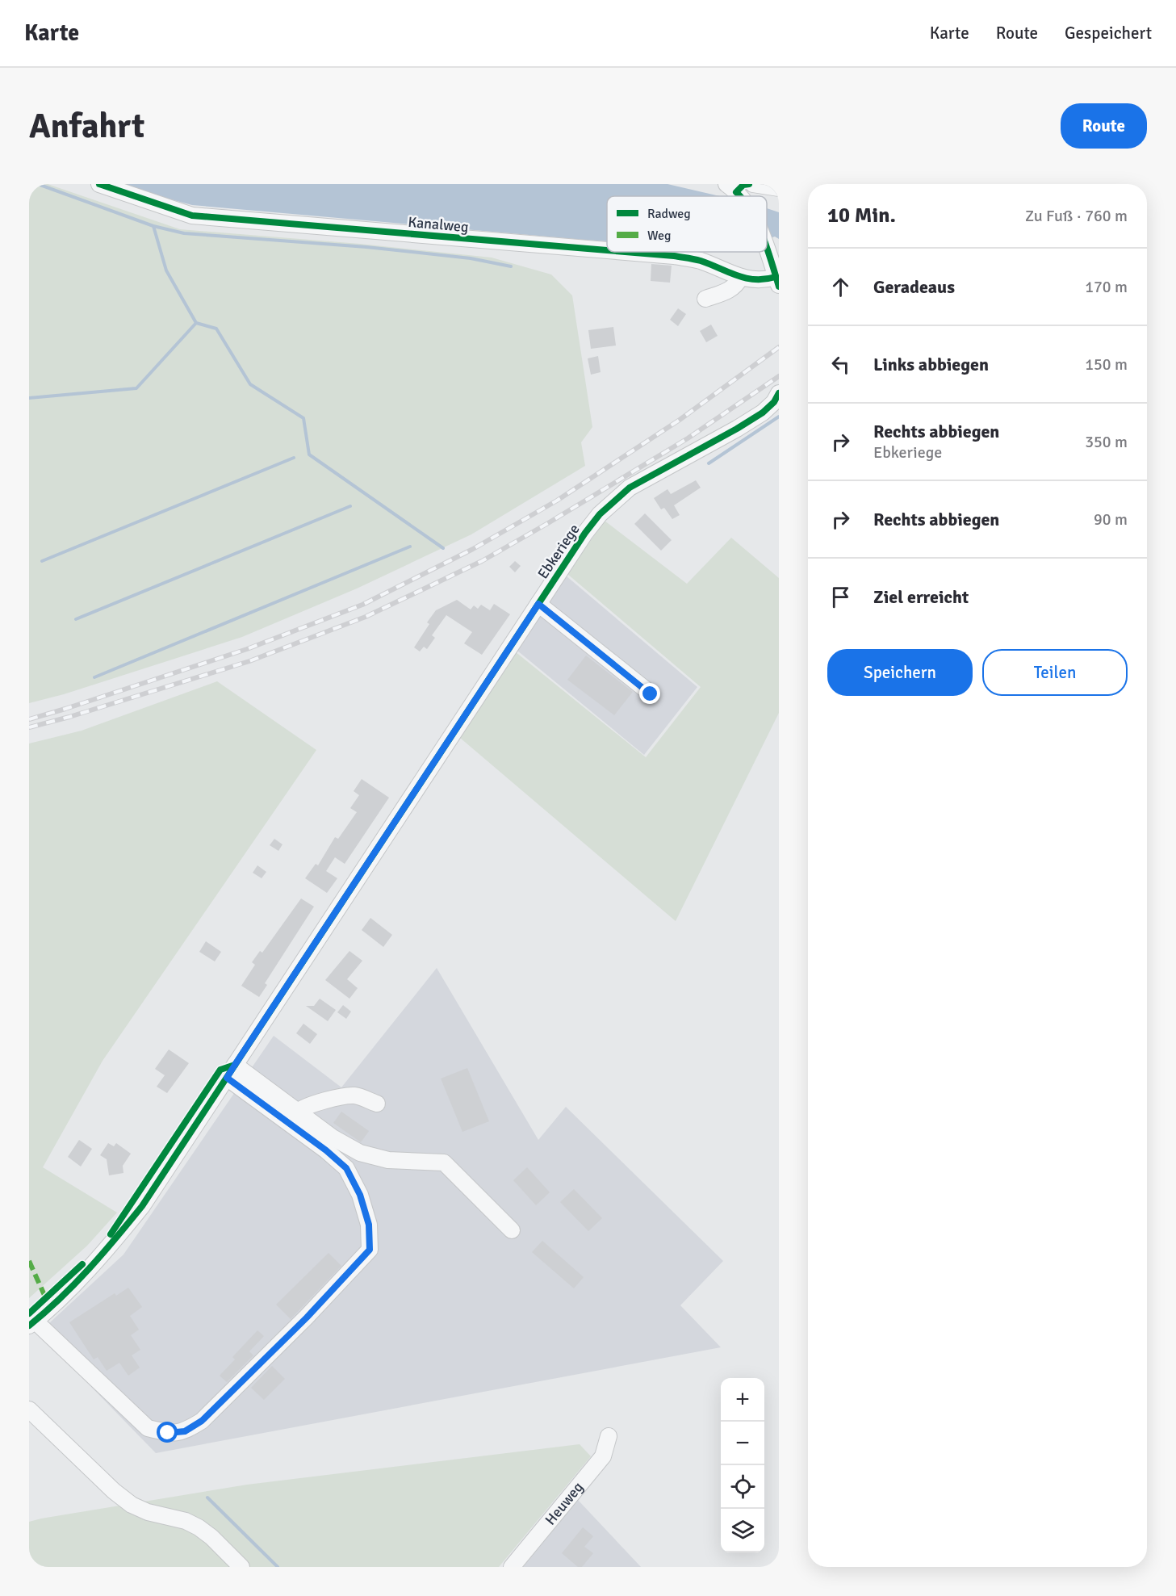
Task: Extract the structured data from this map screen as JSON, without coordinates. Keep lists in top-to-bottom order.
{
  "streets": {
    "street": ["Kanalweg", "Ebkeriege", "Heuweg"]
  },
  "legend": ["Radweg", "Weg"],
  "page": {
    "header": "Karte",
    "nav": ["Karte", "Route", "Gespeichert"],
    "buttons": [
      "Route",
      ["Speichern", "Teilen"]
    ],
    "title": "Anfahrt",
    "heading": ["10 Min.", "Zu Fuß · 760 m"],
    "list": [
      ["Geradeaus", "170 m"],
      ["Links abbiegen", "150 m"],
      ["Rechts abbiegen", "Ebkeriege", "350 m"],
      ["Rechts abbiegen", "90 m"],
      "Ziel erreicht"
    ],
    "map_buttons": ["+", "−"]
  }
}
